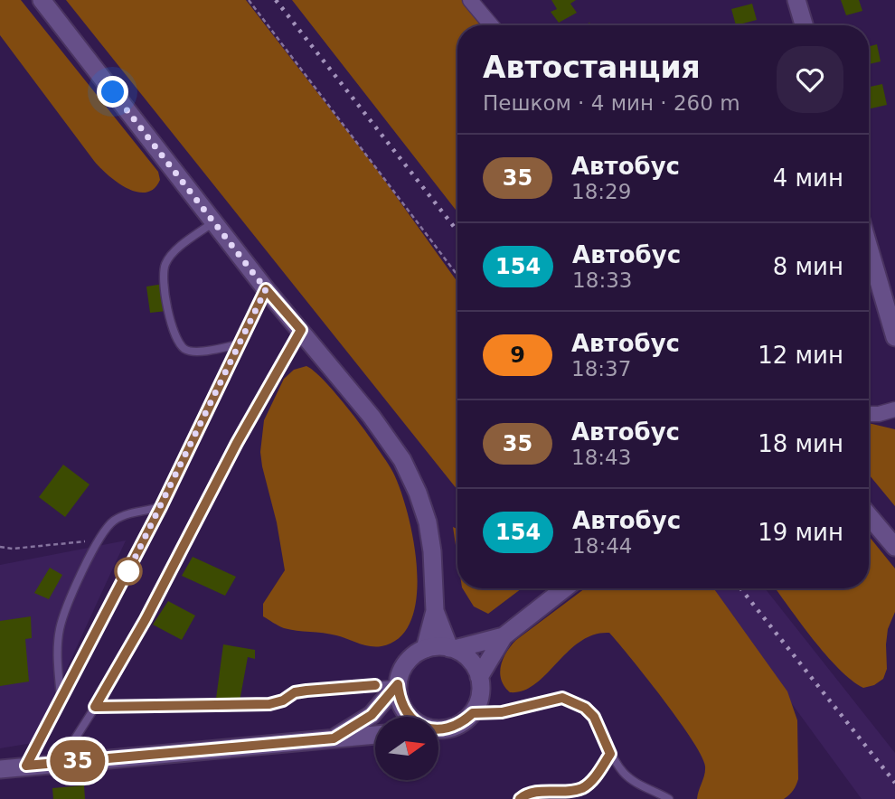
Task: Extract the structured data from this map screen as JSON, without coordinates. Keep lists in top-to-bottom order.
{
  "lines": ["bus line 35"],
  "north": "right",
  "page": {
    "on_map": "35",
    "heading": ["Автостанция", "Пешком · 4 мин · 260 m"],
    "list": [
      {
        "mark": "35",
        "name": "Автобус",
        "note": "18:29",
        "value": "4 мин"
      },
      {
        "mark": "154",
        "name": "Автобус",
        "note": "18:33",
        "value": "8 мин"
      },
      {
        "mark": "9",
        "name": "Автобус",
        "note": "18:37",
        "value": "12 мин"
      },
      {
        "mark": "35",
        "name": "Автобус",
        "note": "18:43",
        "value": "18 мин"
      },
      {
        "mark": "154",
        "name": "Автобус",
        "note": "18:44",
        "value": "19 мин"
      }
    ]
  }
}
